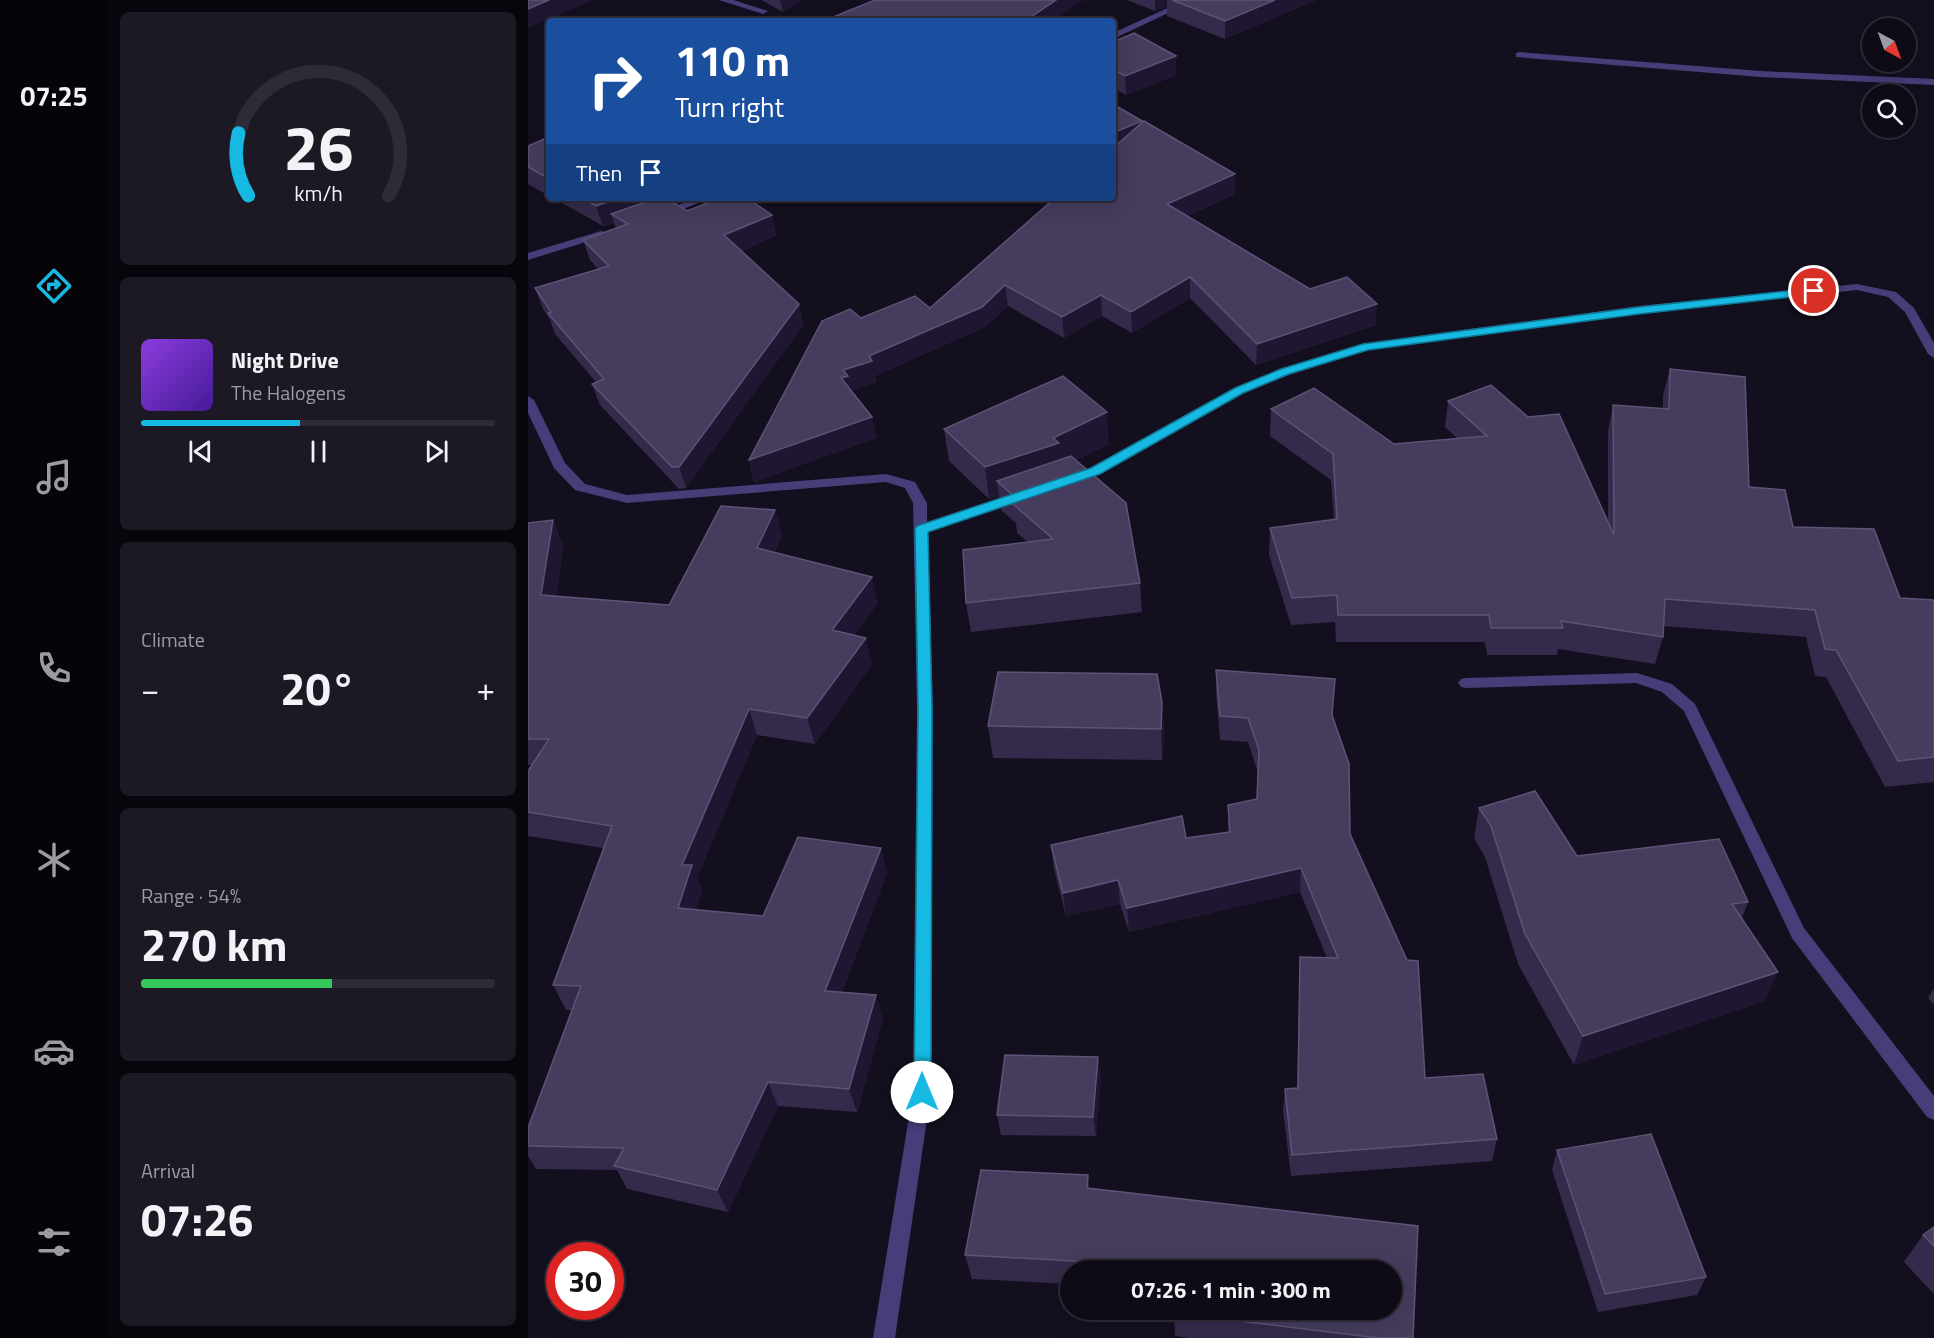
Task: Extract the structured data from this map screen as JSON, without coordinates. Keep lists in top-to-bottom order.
{
  "north": "bottom right",
  "page": {
    "tabs": "07:25",
    "turn": ["110 m", "Turn right"],
    "then": "Then",
    "song": ["Night Drive", "The Halogens"],
    "tile": [
      "Climate",
      ["Range · 54%", "270 km"],
      ["Arrival", "07:26"]
    ],
    "heat": ["−", "20°", "+"],
    "limit": "30",
    "trip": "07:26 · 1 min · 300 m",
    "gauge": ["26", "km/h"]
  }
}
